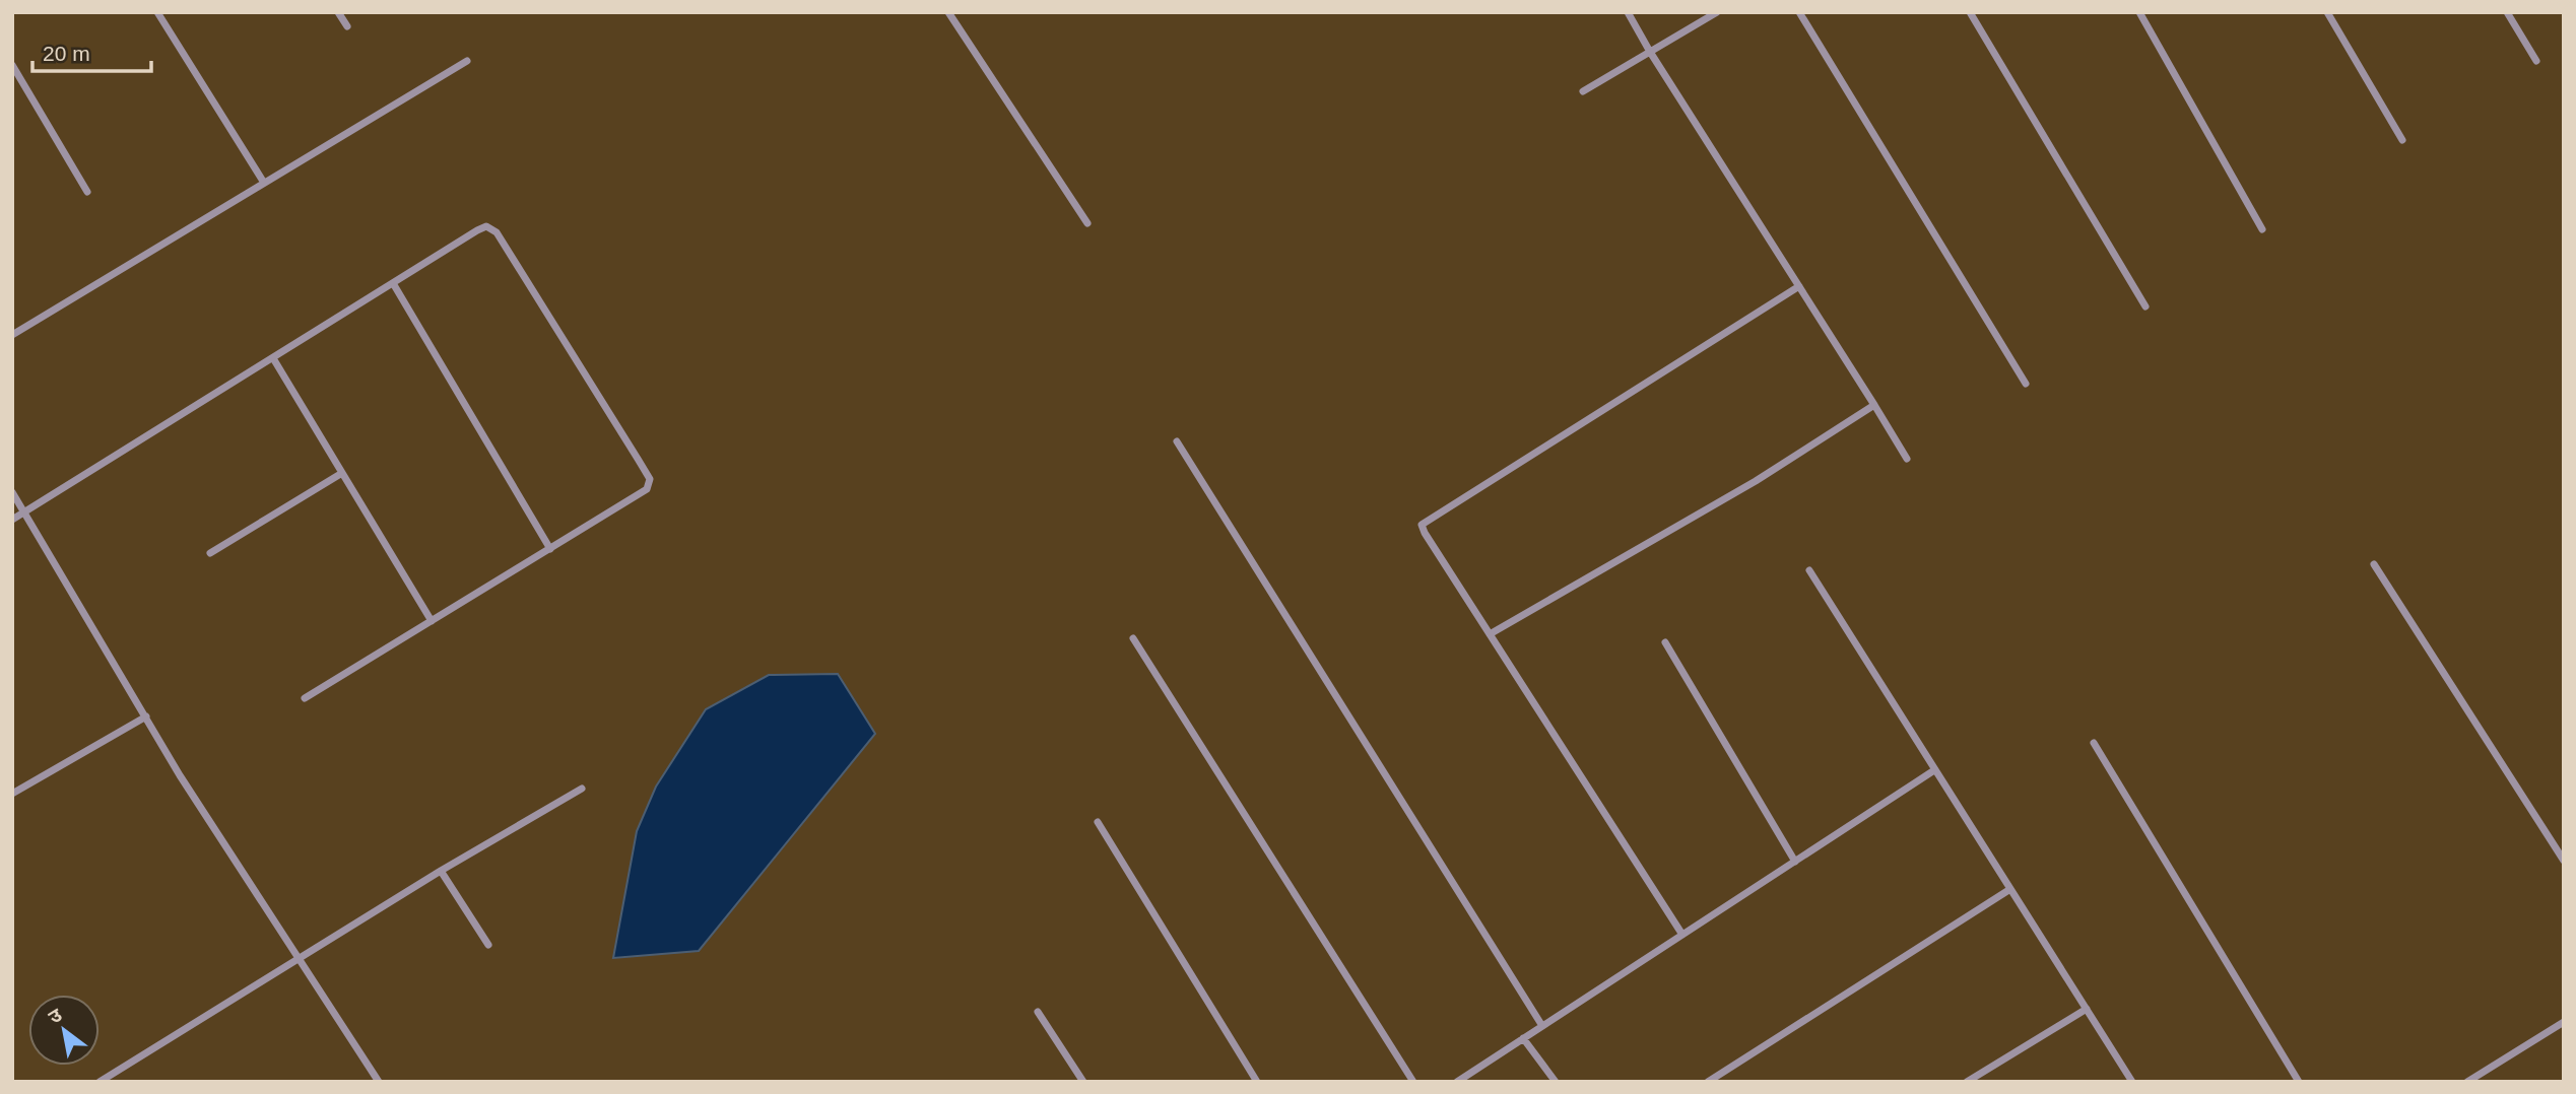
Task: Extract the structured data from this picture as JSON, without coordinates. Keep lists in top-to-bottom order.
{
  "scale_bar": "20 m",
  "north": "top left"
}
